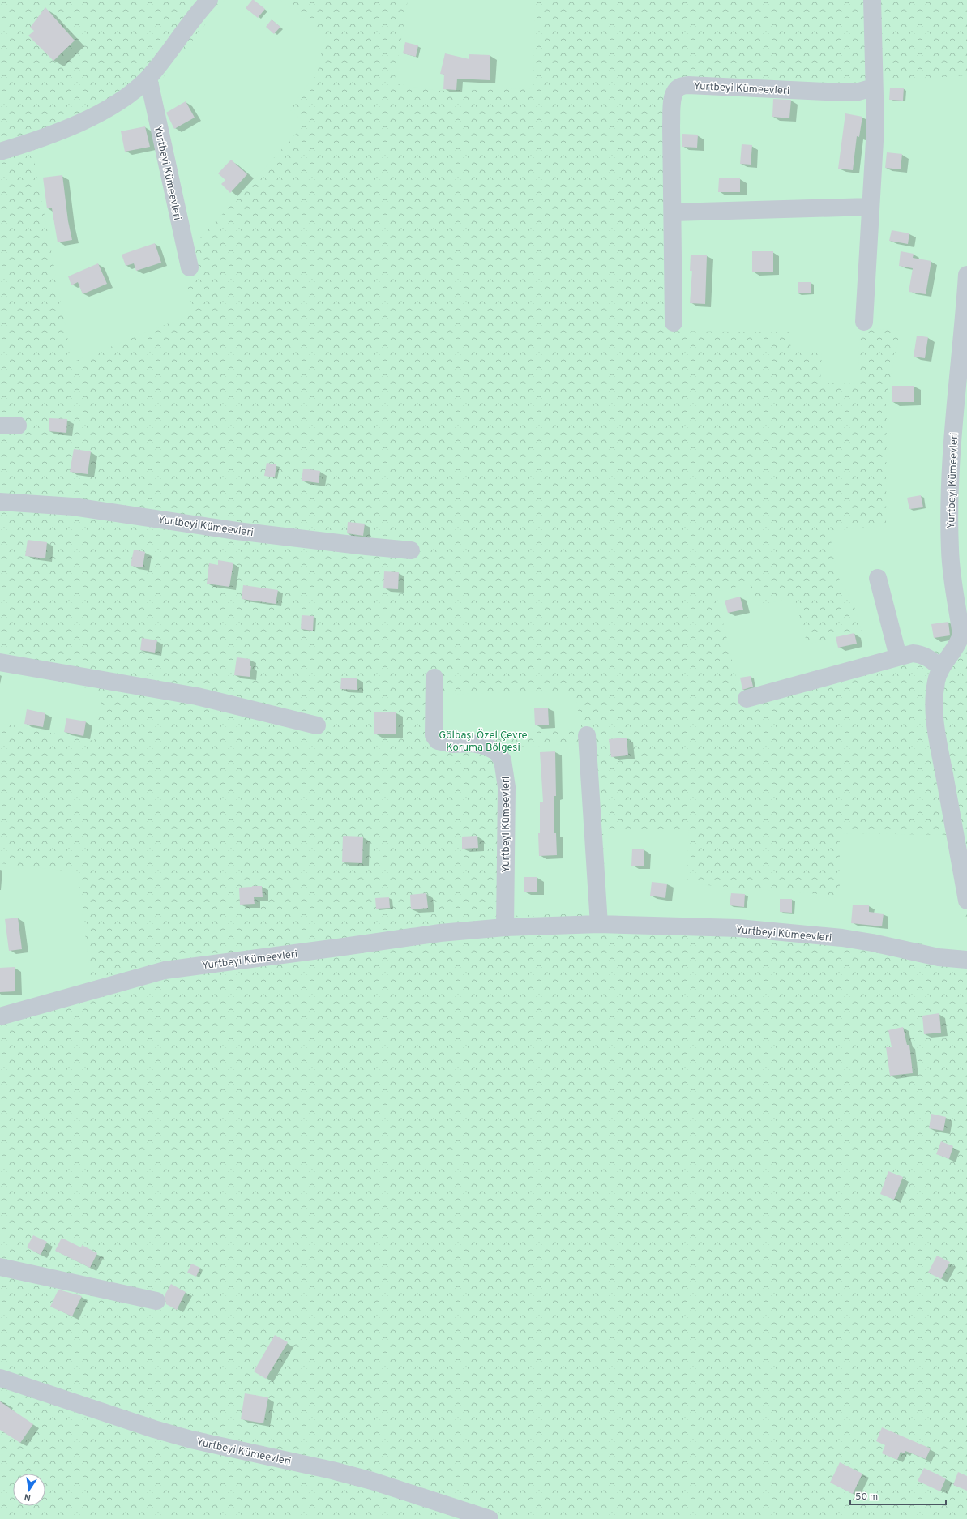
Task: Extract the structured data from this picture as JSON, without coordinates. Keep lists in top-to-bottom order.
{
  "streets": {
    "street": ["Yurtbeyi Kümeevleri"]
  },
  "parks": ["Gölbaşı Özel Çevre Koruma Bölgesi"],
  "scale_bar": "50 m",
  "north": "bottom"
}
